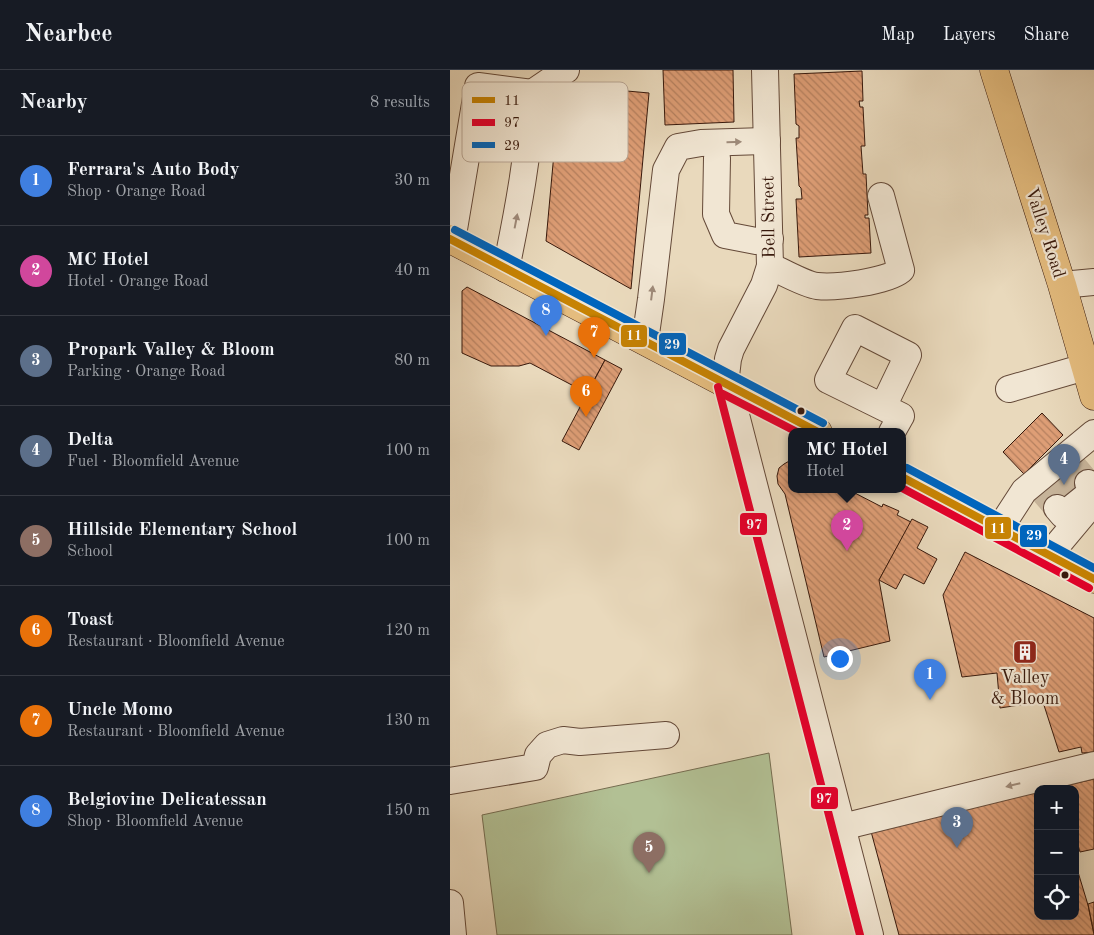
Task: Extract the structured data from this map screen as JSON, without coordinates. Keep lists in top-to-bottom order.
{
  "streets": {
    "main road": ["Valley Road"],
    "street": ["Bell Street"]
  },
  "places": {
    "building": ["Valley & Bloom"]
  },
  "lines": ["transit line 29", "transit line 11", "transit line 97"],
  "legend": ["11", "97", "29"],
  "page": {
    "header": "Nearbee",
    "nav": ["Map", "Layers", "Share"],
    "heading": ["Nearby", "8 results"],
    "list": [
      {
        "mark": "1",
        "name": "Ferrara's Auto Body",
        "note": "Shop · Orange Road",
        "value": "30 m"
      },
      {
        "mark": "2",
        "name": "MC Hotel",
        "note": "Hotel · Orange Road",
        "value": "40 m"
      },
      {
        "mark": "3",
        "name": "Propark Valley & Bloom",
        "note": "Parking · Orange Road",
        "value": "80 m"
      },
      {
        "mark": "4",
        "name": "Delta",
        "note": "Fuel · Bloomfield Avenue",
        "value": "100 m"
      },
      {
        "mark": "5",
        "name": "Hillside Elementary School",
        "note": "School",
        "value": "100 m"
      },
      {
        "mark": "6",
        "name": "Toast",
        "note": "Restaurant · Bloomfield Avenue",
        "value": "120 m"
      },
      {
        "mark": "7",
        "name": "Uncle Momo",
        "note": "Restaurant · Bloomfield Avenue",
        "value": "130 m"
      },
      {
        "mark": "8",
        "name": "Belgiovine Delicatessan",
        "note": "Shop · Bloomfield Avenue",
        "value": "150 m"
      }
    ],
    "pins": [
      "8",
      "7",
      "6",
      "4",
      "2",
      "1",
      "3",
      "5"
    ],
    "popup": ["MC Hotel", "Hotel"],
    "map_buttons": ["+", "−"]
  }
}
